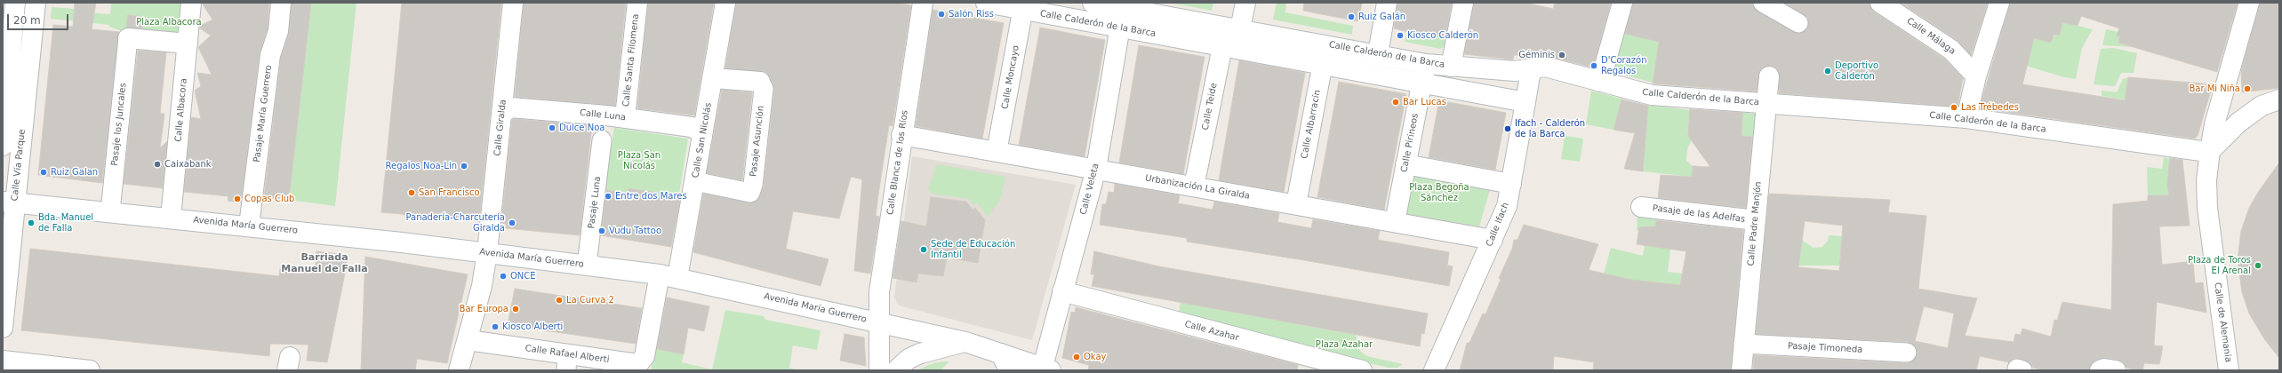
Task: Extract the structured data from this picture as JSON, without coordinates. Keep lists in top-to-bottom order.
{
  "streets": {
    "street": [
      "Calle Calderón de la Barca",
      "Calle Málaga",
      "Calle Santa Filomena",
      "Calle Moncayo",
      "Calle Teide",
      "Calle Albacora",
      "Pasaje María Guerrero",
      "Calle Luna",
      "Pasaje los Juncales",
      "Calle Albarracín",
      "Calle Giralda",
      "Calle San Nicolás",
      "Pasaje Asunción",
      "Calle Pirineos",
      "Calle Blanca de los Ríos",
      "Calle Vía Parque",
      "Urbanización La Giralda",
      "Calle Veleta",
      "Pasaje Luna",
      "Pasaje de las Adelfas",
      "Calle Padre Manjón",
      "Calle Ifach",
      "Avenida María Guerrero",
      "Calle de Alemania",
      "Calle Azahar",
      "Pasaje Timoneda",
      "Calle Rafael Alberti"
    ]
  },
  "crossings": [
    ["Calle Calderón de la Barca", "Calle Moncayo"],
    ["Calle Calderón de la Barca", "Calle Teide"],
    ["Calle Calderón de la Barca", "Calle Albarracín"],
    ["Calle Calderón de la Barca", "Calle Pirineos"],
    ["Calle Calderón de la Barca", "Calle Veleta"],
    ["Calle Calderón de la Barca", "Calle Padre Manjón"],
    ["Calle Calderón de la Barca", "Calle Ifach"],
    ["Calle Calderón de la Barca", "Calle de Alemania"],
    ["Calle Santa Filomena", "Calle Luna"],
    ["Calle Moncayo", "Urbanización La Giralda"],
    ["Calle Teide", "Urbanización La Giralda"],
    ["Calle Albacora", "Avenida María Guerrero"],
    ["Pasaje María Guerrero", "Avenida María Guerrero"],
    ["Calle Luna", "Calle Giralda"],
    ["Calle Luna", "Calle San Nicolás"],
    ["Pasaje los Juncales", "Avenida María Guerrero"],
    ["Calle Albarracín", "Urbanización La Giralda"],
    ["Calle Giralda", "Avenida María Guerrero"],
    ["Calle Giralda", "Calle Rafael Alberti"],
    ["Calle San Nicolás", "Pasaje Asunción"],
    ["Calle San Nicolás", "Avenida María Guerrero"],
    ["Calle San Nicolás", "Calle Rafael Alberti"],
    ["Calle Pirineos", "Urbanización La Giralda"],
    ["Calle Blanca de los Ríos", "Urbanización La Giralda"],
    ["Calle Blanca de los Ríos", "Avenida María Guerrero"],
    ["Calle Vía Parque", "Avenida María Guerrero"],
    ["Urbanización La Giralda", "Calle Veleta"],
    ["Urbanización La Giralda", "Calle Ifach"],
    ["Calle Veleta", "Avenida María Guerrero"],
    ["Calle Veleta", "Calle Azahar"],
    ["Pasaje Luna", "Avenida María Guerrero"],
    ["Pasaje de las Adelfas", "Calle Padre Manjón"],
    ["Calle Padre Manjón", "Pasaje Timoneda"],
    ["Avenida María Guerrero", "Calle Rafael Alberti"]
  ],
  "districts": ["Barriada Manuel de Falla"],
  "parks": [
    "Plaza Albacora",
    "Plaza San Nicolás",
    "Plaza Begoña Sánchez",
    "Plaza Azahar"
  ],
  "places": [
    "Salón Riss",
    "Ruiz Galán",
    "Kiosco Calderón",
    "Géminis",
    "D'Corazón Regalos",
    "Deportivo Calderón",
    "Bar Mi Niña",
    "Bar Lucas",
    "Las Trébedes",
    "Dulce Noa",
    "Ifach - Calderón de la Barca",
    "Caixabank",
    "Regalos Noa-Lin",
    "Ruiz Galan",
    "San Francisco",
    "Entre dos Mares",
    "Copas Club",
    "Bda. Manuel de Falla",
    "Panadería-Charcutería Giralda",
    "Vudu Tattoo",
    "Sede de Educación Infantil",
    "Plaza de Toros El Arenal",
    "ONCE",
    "La Curva 2",
    "Bar Europa",
    "Kiosco Alberti",
    "Okay"
  ],
  "scale_bar": "20 m"
}
